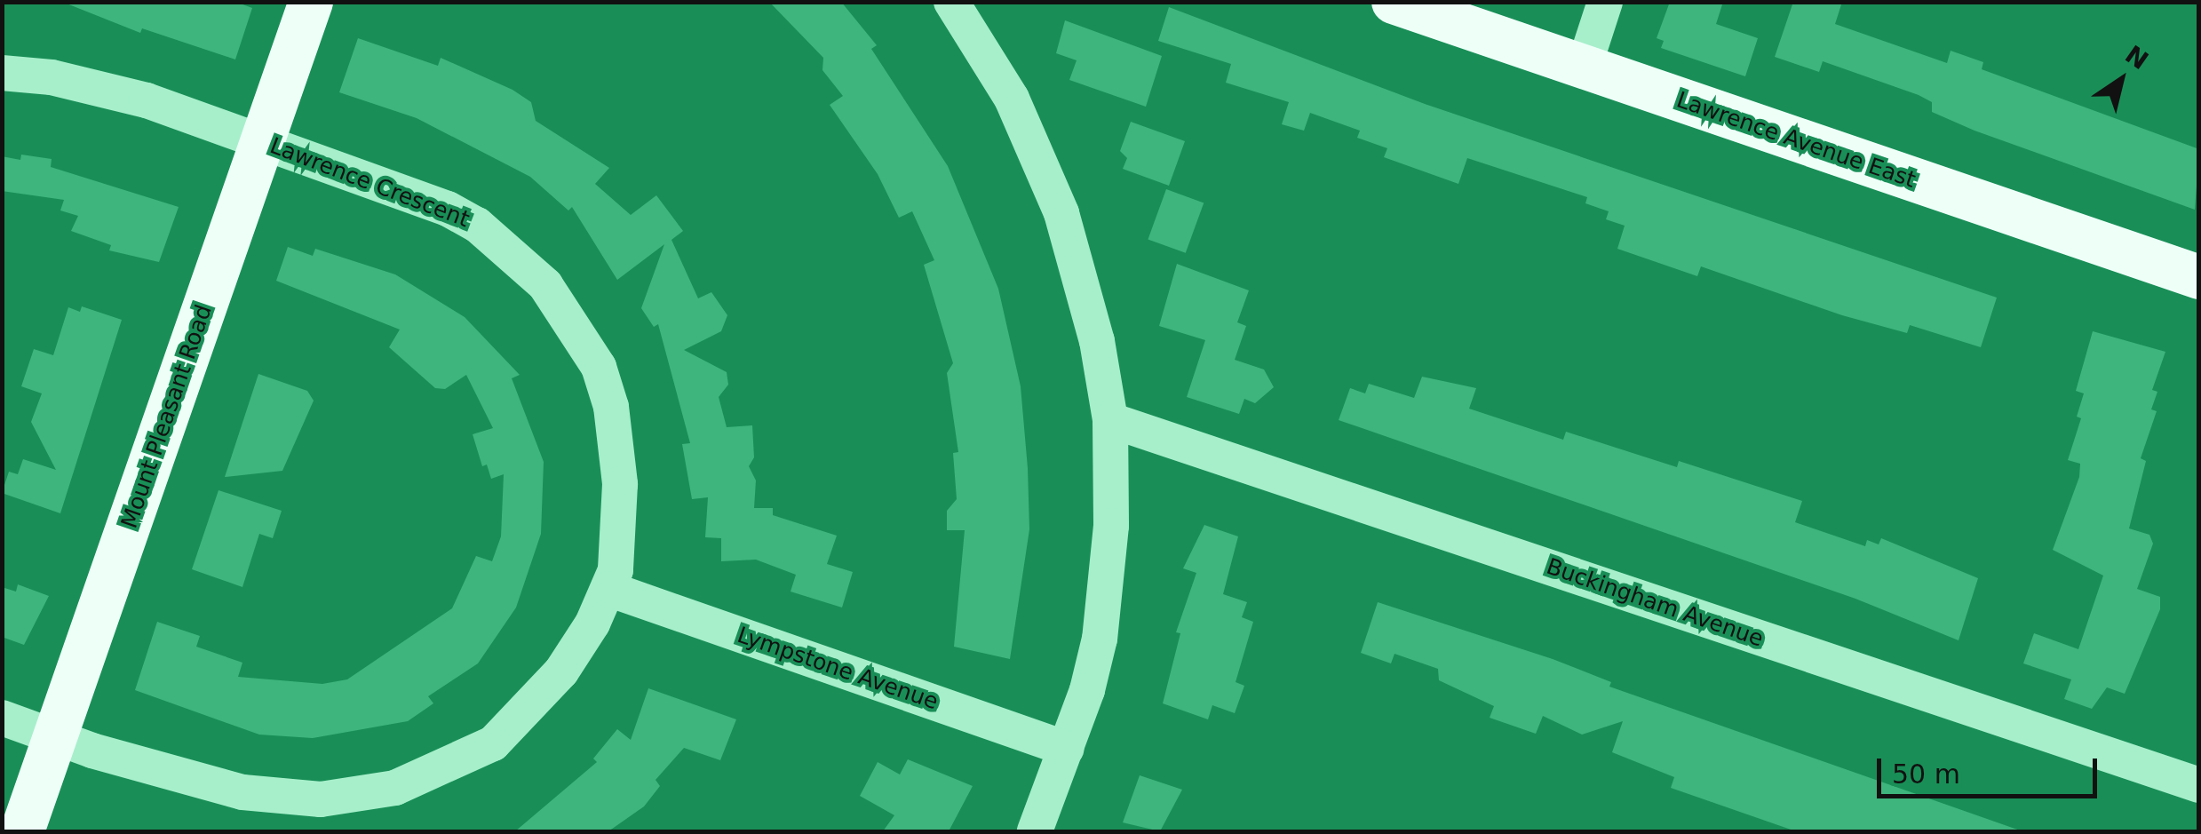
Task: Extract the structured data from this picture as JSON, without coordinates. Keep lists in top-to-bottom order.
{
  "streets": {
    "main road": ["Lawrence Avenue East", "Mount Pleasant Road"],
    "street": ["Lawrence Crescent", "Buckingham Avenue", "Lympstone Avenue"]
  },
  "crossings": [
    ["Lawrence Crescent", "Mount Pleasant Road"],
    ["Lawrence Crescent", "Lympstone Avenue"]
  ],
  "scale_bar": "50 m",
  "north": "top right"
}
